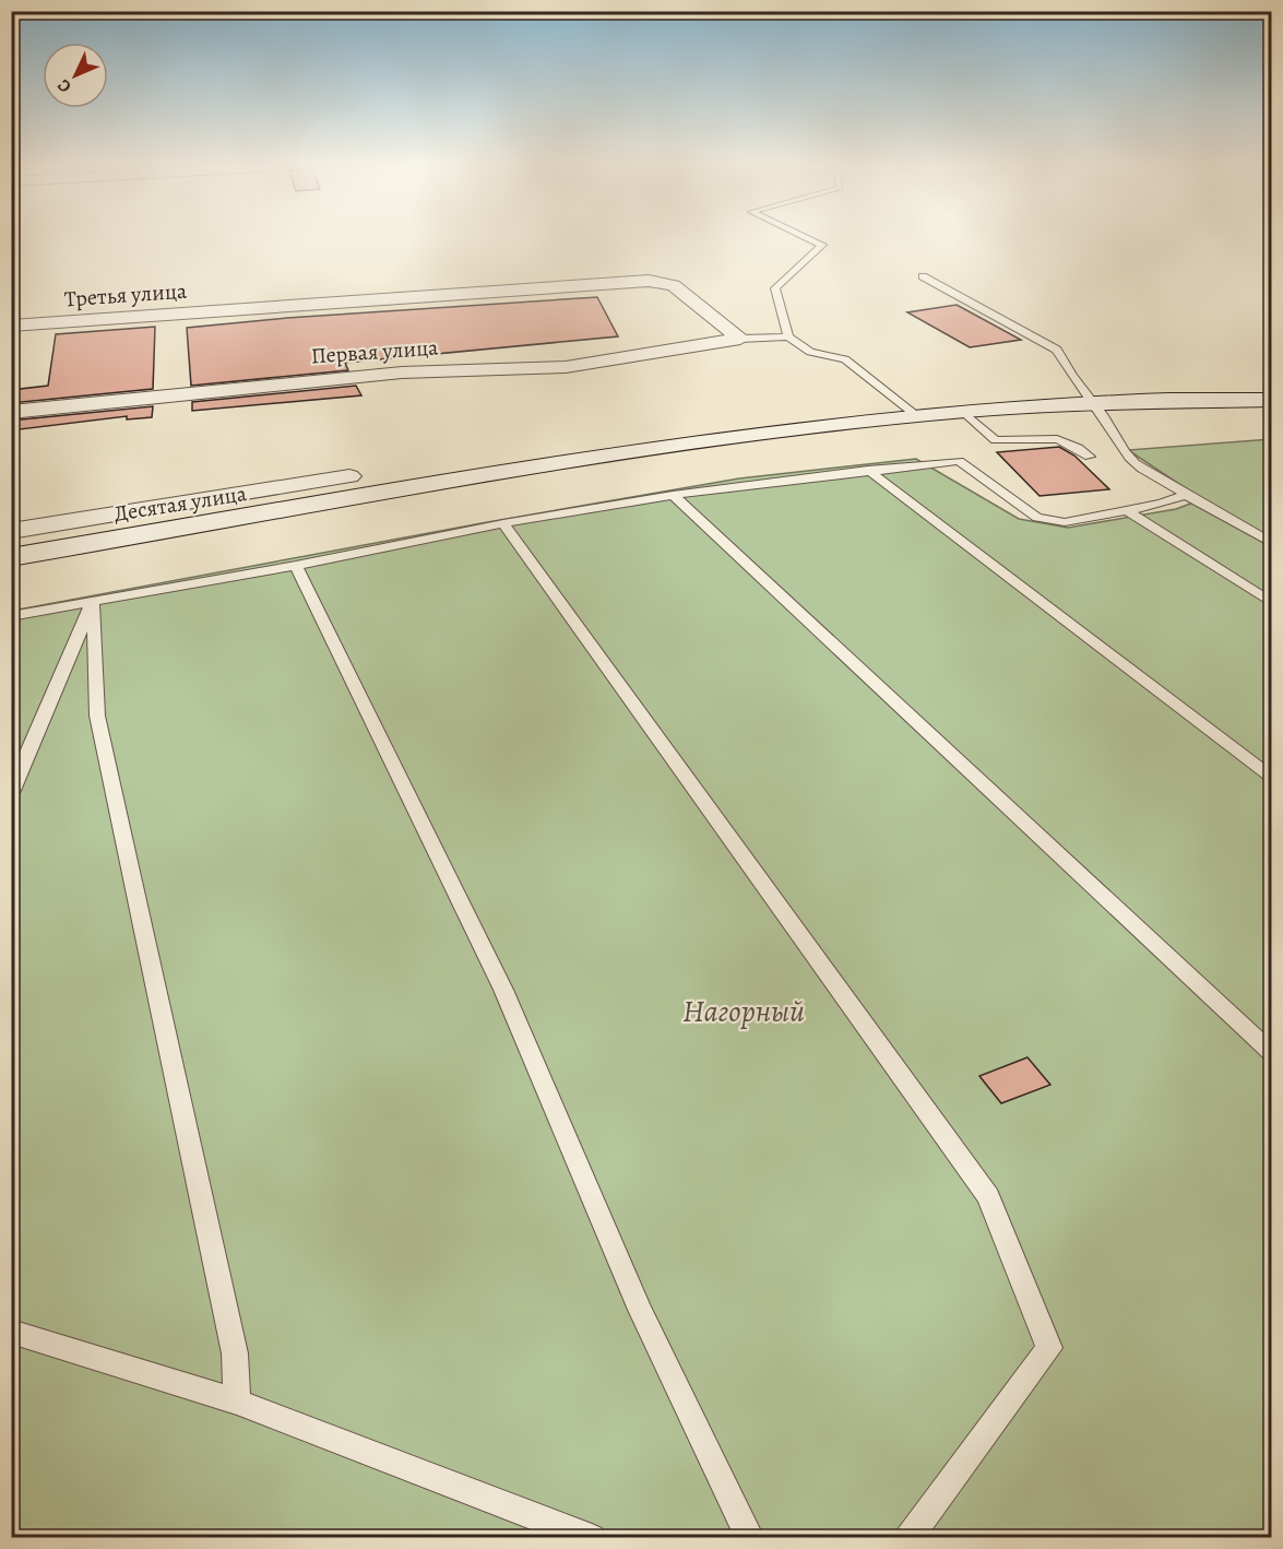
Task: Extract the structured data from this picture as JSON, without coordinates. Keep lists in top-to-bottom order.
{
  "streets": {
    "street": ["Третья улица", "Первая улица", "Десятая улица"]
  },
  "crossings": [
    ["Третья улица", "Первая улица"]
  ],
  "parks": ["Нагорный"],
  "north": "bottom left"
}
